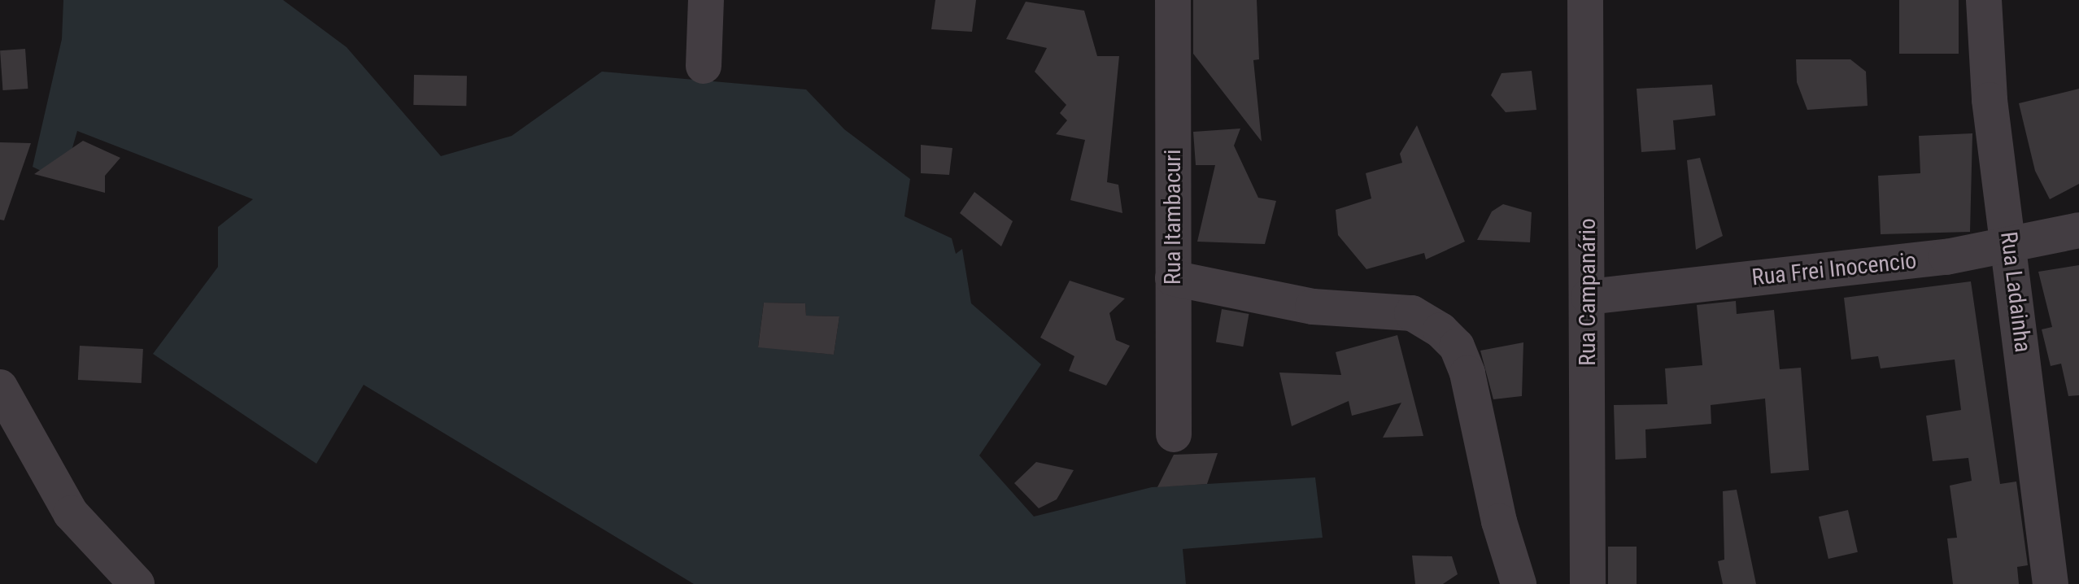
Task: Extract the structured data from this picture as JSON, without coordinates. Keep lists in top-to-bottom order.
{
  "streets": {
    "street": [
      "Rua Itambacuri",
      "Rua Frei Inocencio",
      "Rua Campanário",
      "Rua Ladainha"
    ]
  },
  "crossings": [
    ["Rua Frei Inocencio", "Rua Campanário"],
    ["Rua Frei Inocencio", "Rua Ladainha"]
  ]
}
